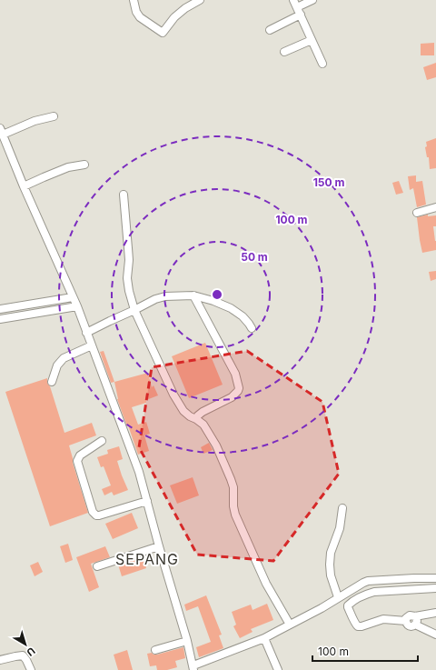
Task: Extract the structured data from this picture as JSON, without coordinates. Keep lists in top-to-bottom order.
{
  "districts": ["SEPANG"],
  "scale_bar": "100 m",
  "north": "bottom right",
  "rings": ["150 m", "100 m", "50 m"]
}
